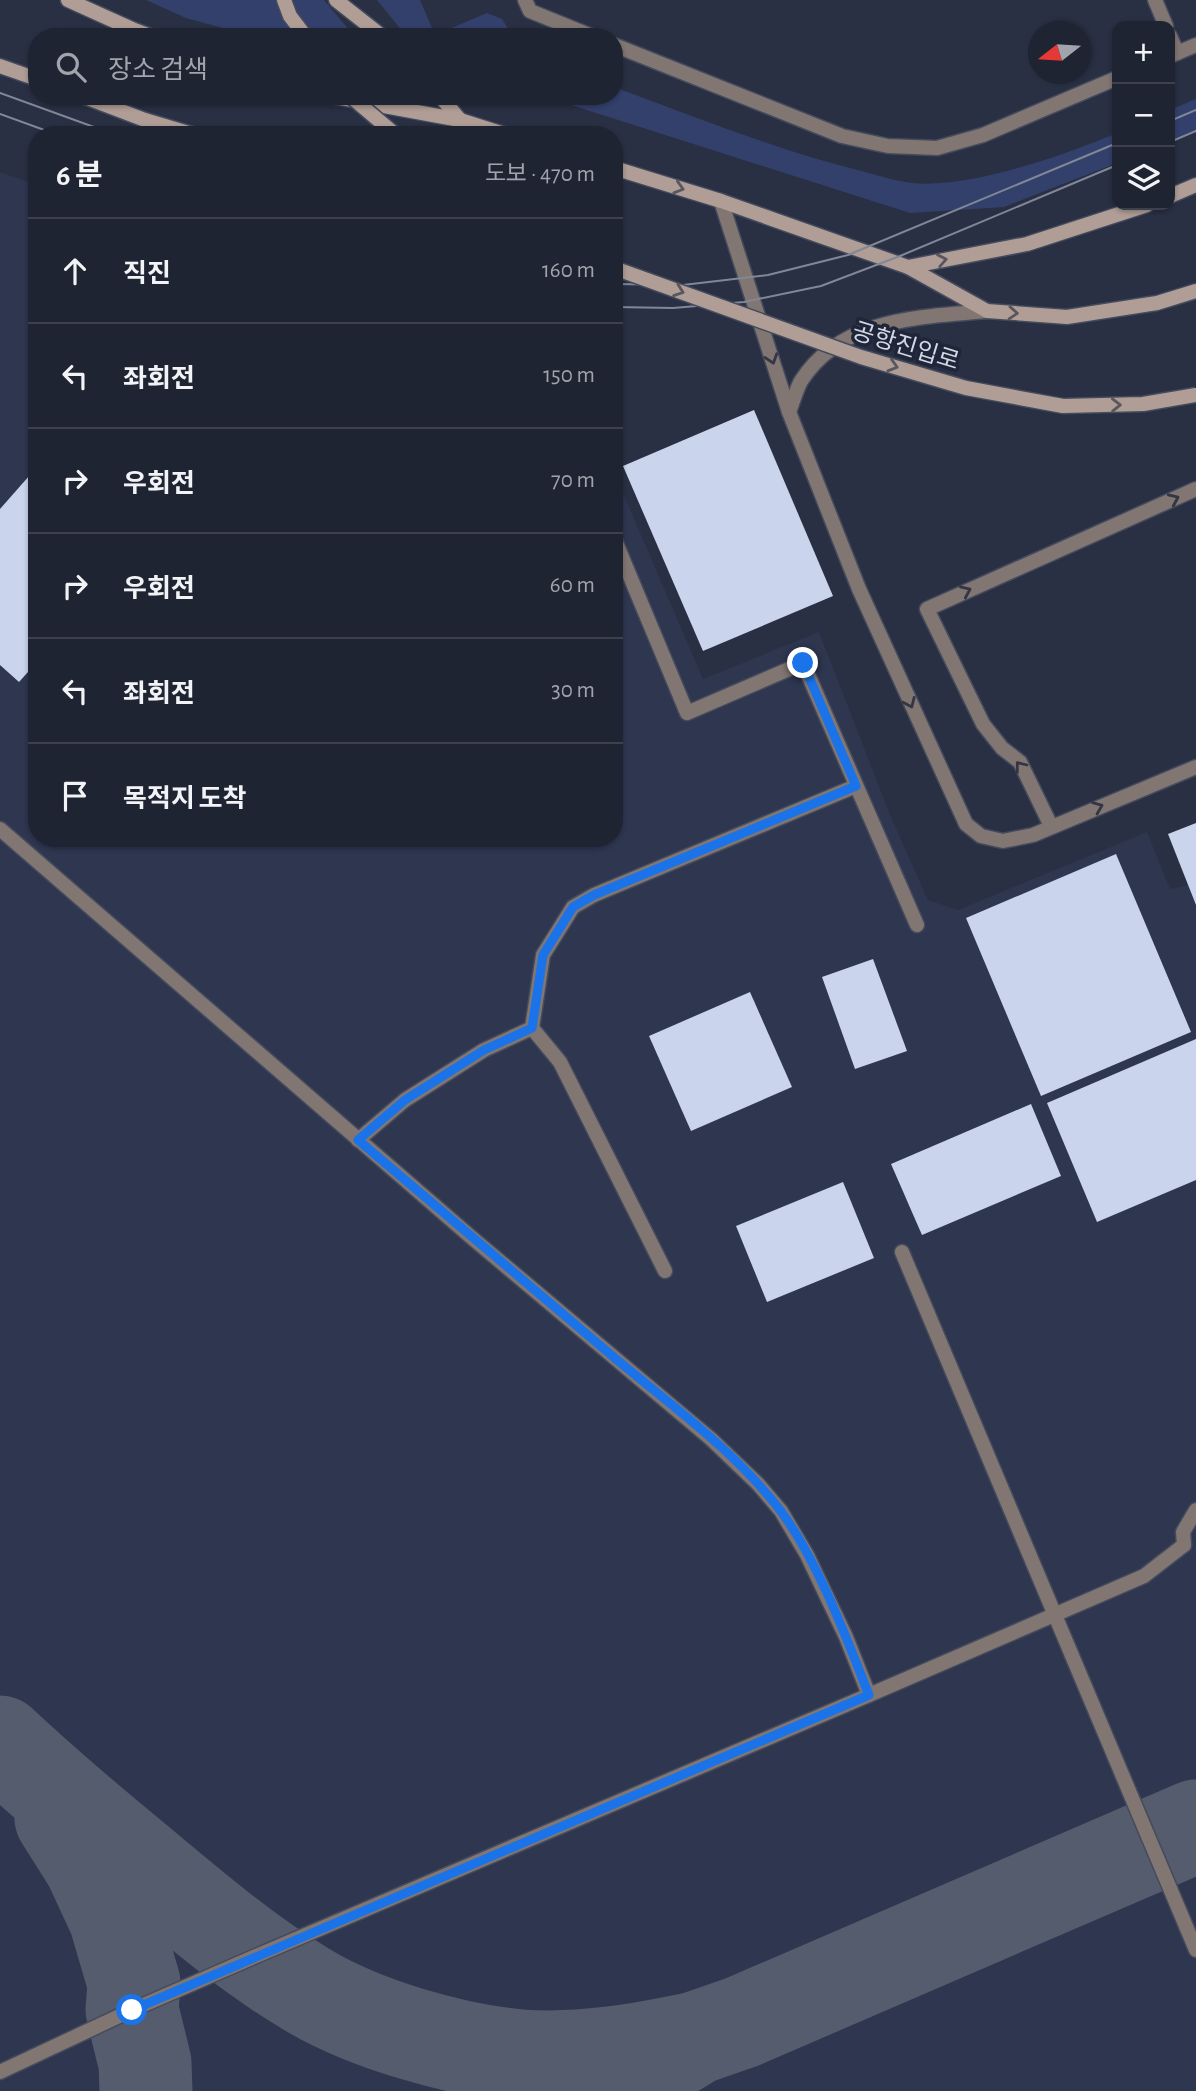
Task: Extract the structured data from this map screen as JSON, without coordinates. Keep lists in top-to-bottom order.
{
  "streets": {
    "main road": ["공항진입로"]
  },
  "north": "left",
  "page": {
    "map_buttons": ["+", "−"],
    "search": "장소 검색",
    "heading": ["6 분", "도보 · 470 m"],
    "list": [
      ["직진", "160 m"],
      ["좌회전", "150 m"],
      ["우회전", "70 m"],
      ["우회전", "60 m"],
      ["좌회전", "30 m"],
      "목적지 도착"
    ]
  }
}
